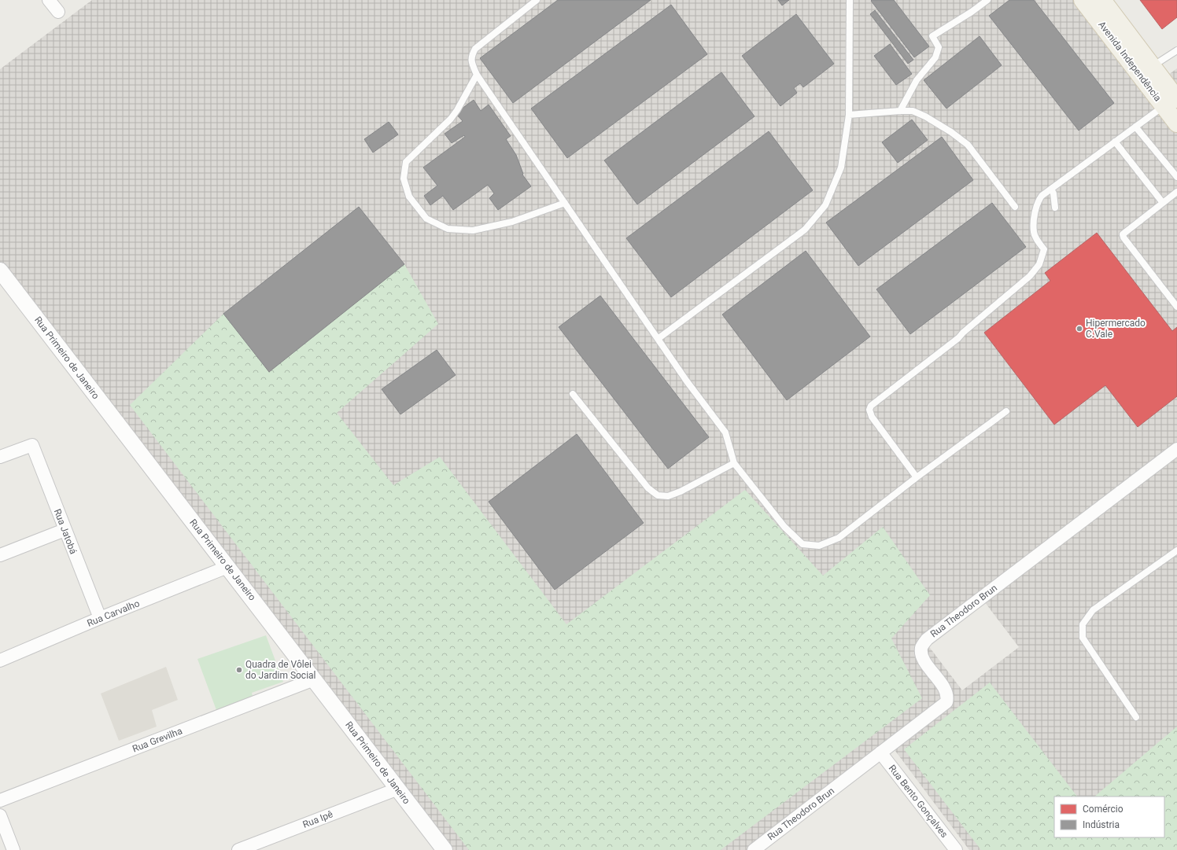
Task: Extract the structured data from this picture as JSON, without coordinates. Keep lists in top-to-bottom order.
{
  "streets": {
    "main road": ["Avenida Independência"],
    "street": [
      "Rua Primeiro de Janeiro",
      "Rua Jatobá",
      "Rua Theodoro Brun",
      "Rua Carvalho",
      "Rua Grevilha",
      "Rua Bento Gonçalves",
      "Rua Ipê"
    ]
  },
  "crossings": [
    ["Rua Primeiro de Janeiro", "Rua Carvalho"],
    ["Rua Primeiro de Janeiro", "Rua Grevilha"],
    ["Rua Primeiro de Janeiro", "Rua Ipê"],
    ["Rua Jatobá", "Rua Carvalho"],
    ["Rua Theodoro Brun", "Rua Bento Gonçalves"]
  ],
  "places": ["Hipermercado C.Vale", "Quadra de Vôlei do Jardim Social"],
  "legend": ["Comércio", "Indústria"]
}
